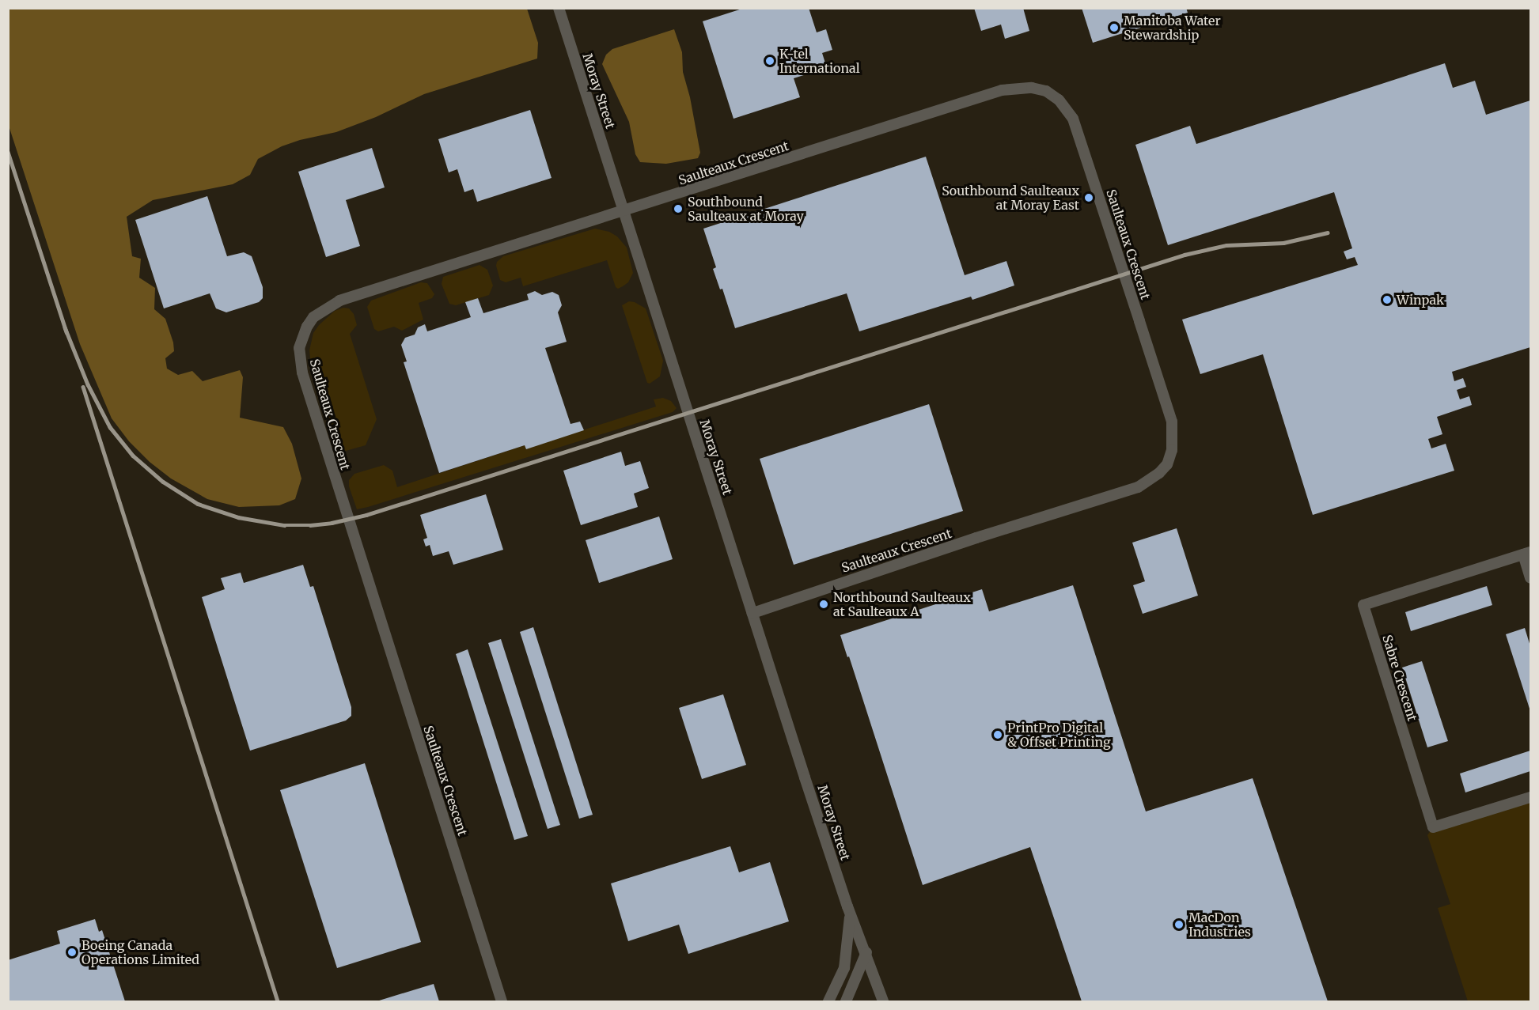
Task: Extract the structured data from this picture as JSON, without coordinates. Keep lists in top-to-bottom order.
{
  "streets": {
    "street": ["Moray Street", "Saulteaux Crescent", "Sabre Crescent"]
  },
  "crossings": [
    ["Moray Street", "Saulteaux Crescent"]
  ],
  "places": [
    "Manitoba Water Stewardship",
    "K-tel International",
    "Southbound Saulteaux at Moray East",
    "Southbound Saulteaux at Moray",
    "Winpak",
    "Northbound Saulteaux at Saulteaux A",
    "PrintPro Digital & Offset Printing",
    "MacDon Industries",
    "Boeing Canada Operations Limited"
  ]
}
